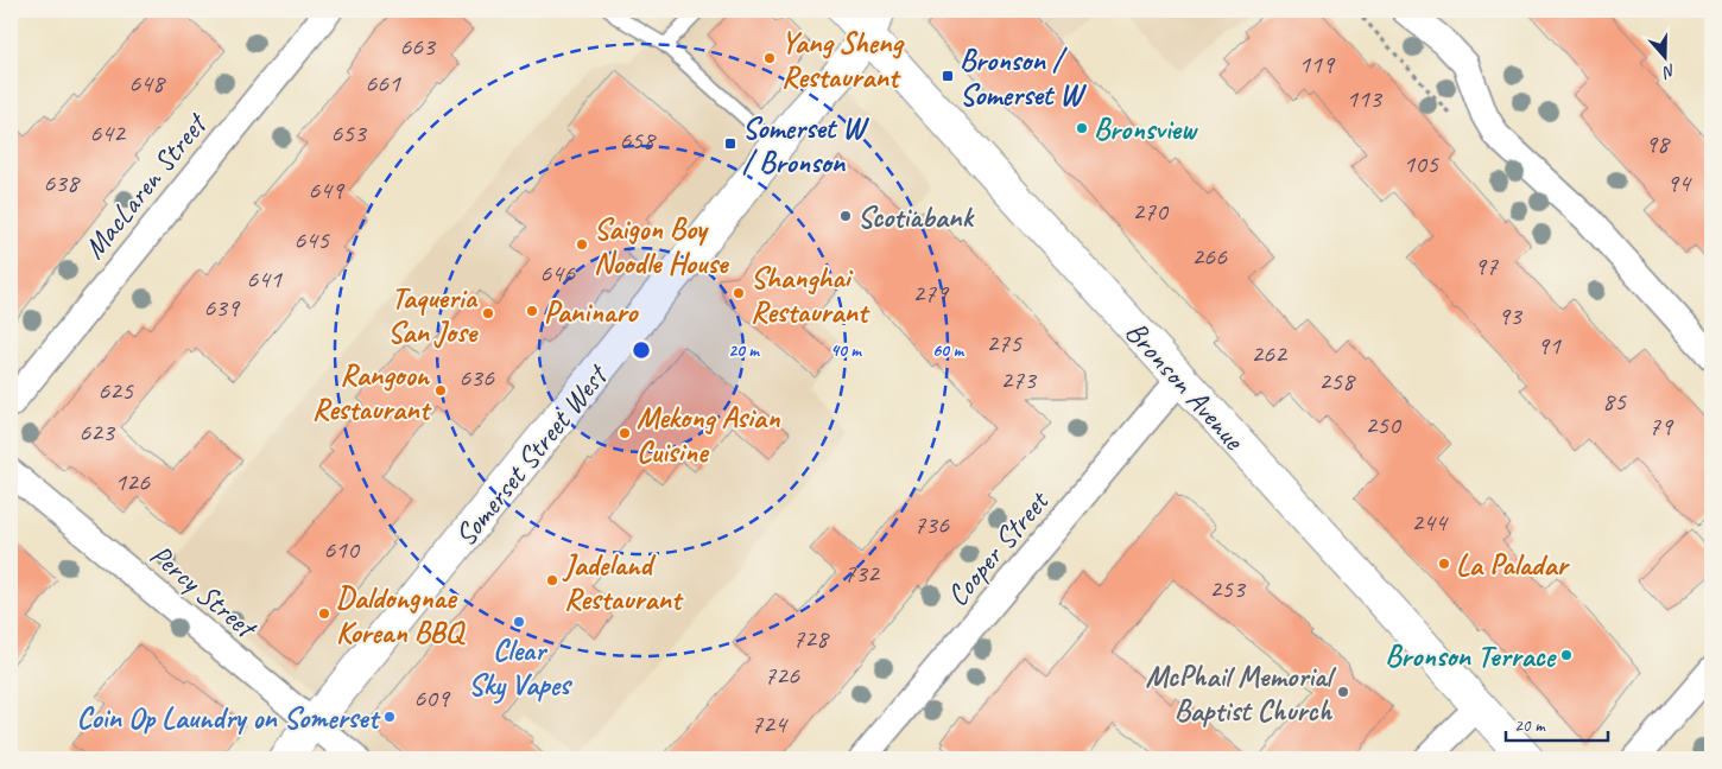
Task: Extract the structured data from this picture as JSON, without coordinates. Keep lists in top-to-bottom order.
{
  "streets": {
    "main road": ["Bronson Avenue", "Somerset Street West"],
    "street": ["MacLaren Street", "Cooper Street", "Percy Street"]
  },
  "crossings": [
    ["Bronson Avenue", "Somerset Street West"],
    ["Bronson Avenue", "Cooper Street"],
    ["Somerset Street West", "Percy Street"]
  ],
  "places": {
    "other": [
      "Yang Sheng Restaurant",
      "Bronsview",
      "Scotiabank",
      "Saigon Boy Noodle House",
      "Shanghai Restaurant",
      "Paninaro",
      "Taqueria San Jose",
      "Rangoon Restaurant",
      "Mekong Asian Cuisine",
      "La Paladar",
      "Jadeland Restaurant",
      "Daldongnae Korean BBQ",
      "Clear Sky Vapes",
      "Bronson Terrace",
      "McPhail Memorial Baptist Church",
      "Coin Op Laundry on Somerset"
    ],
    "transit": ["Bronson / Somerset W", "Somerset W / Bronson"]
  },
  "house_numbers": [
    "663",
    "119",
    "648",
    "661",
    "113",
    "642",
    "653",
    "658",
    "98",
    "105",
    "638",
    "94",
    "649",
    "270",
    "645",
    "266",
    "97",
    "646",
    "641",
    "279",
    "639",
    "93",
    "275",
    "91",
    "262",
    "636",
    "273",
    "258",
    "625",
    "85",
    "250",
    "79",
    "623",
    "126",
    "244",
    "736",
    "610",
    "732",
    "253",
    "728",
    "726",
    "609",
    "724"
  ],
  "scale_bar": "20 m",
  "north": "bottom",
  "rings": ["20 m", "40 m", "60 m"]
}
